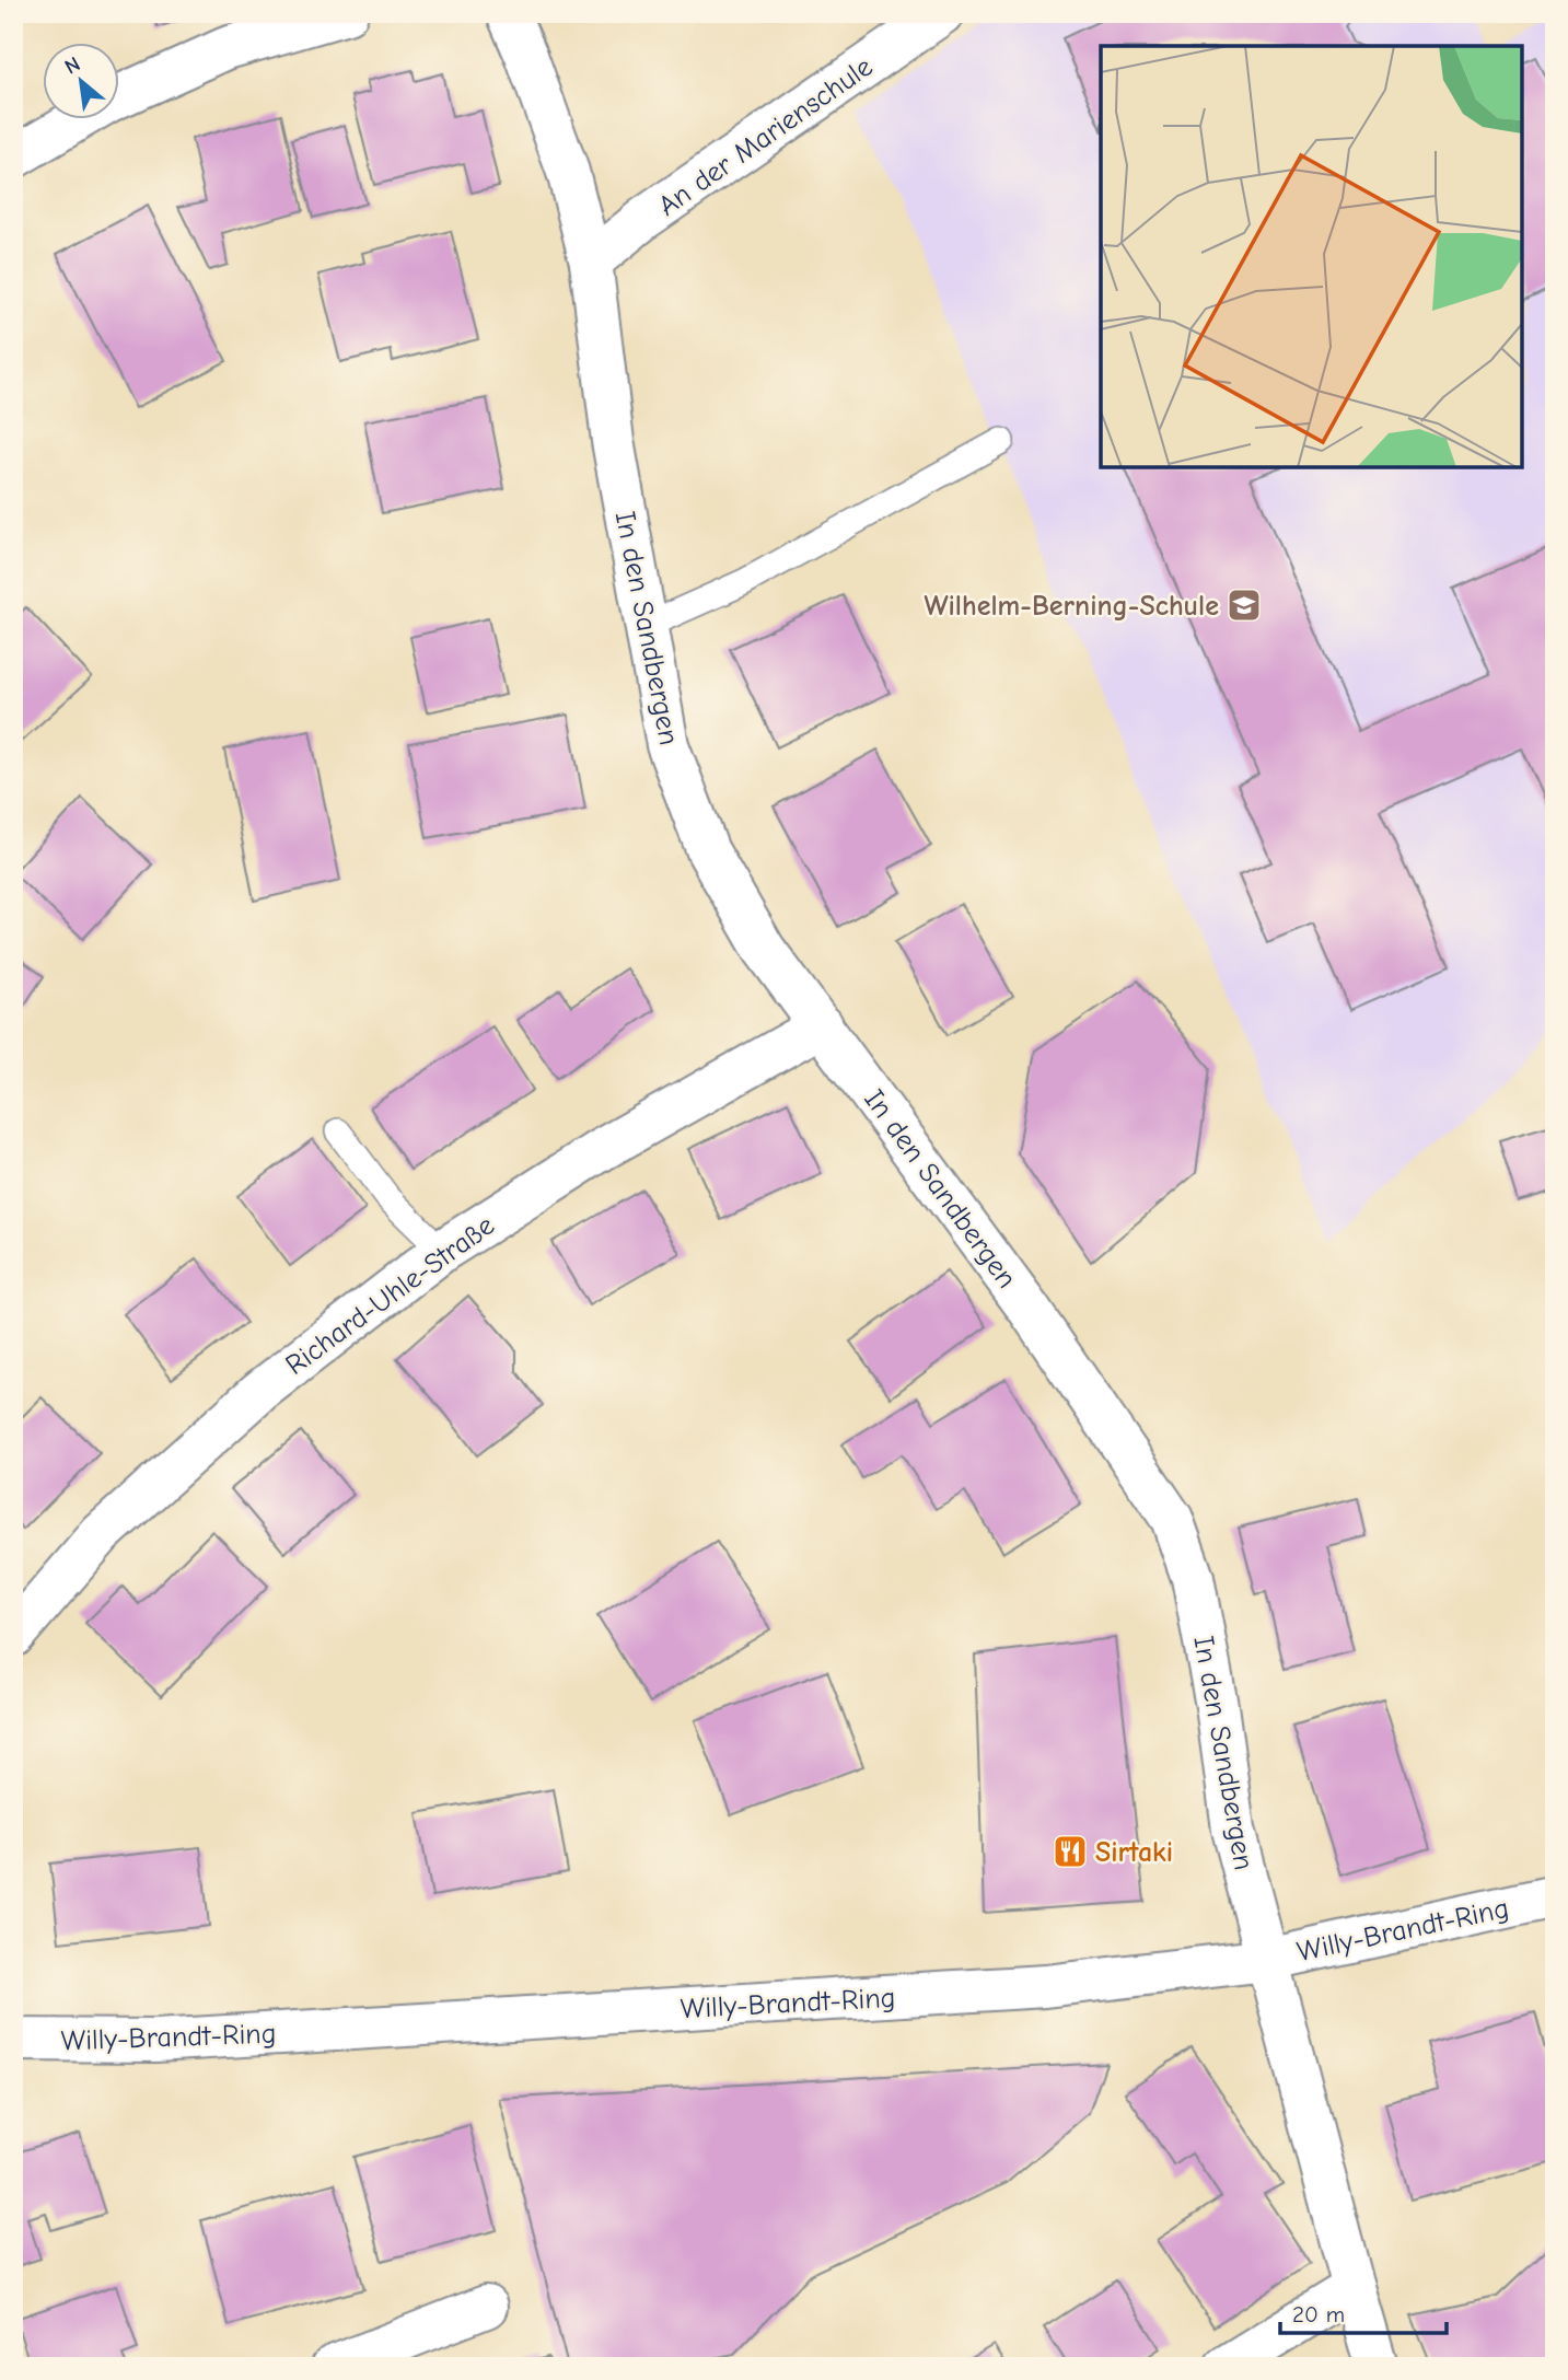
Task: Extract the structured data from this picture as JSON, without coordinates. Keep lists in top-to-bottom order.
{
  "streets": {
    "street": [
      "An der Marienschule",
      "In den Sandbergen",
      "Richard-Uhle-Straße",
      "Willy-Brandt-Ring"
    ]
  },
  "crossings": [
    ["An der Marienschule", "In den Sandbergen"],
    ["In den Sandbergen", "Richard-Uhle-Straße"],
    ["In den Sandbergen", "Willy-Brandt-Ring"]
  ],
  "places": {
    "school or university": ["Wilhelm-Berning-Schule"],
    "restaurant": ["Sirtaki"]
  },
  "scale_bar": "20 m",
  "north": "top left"
}
